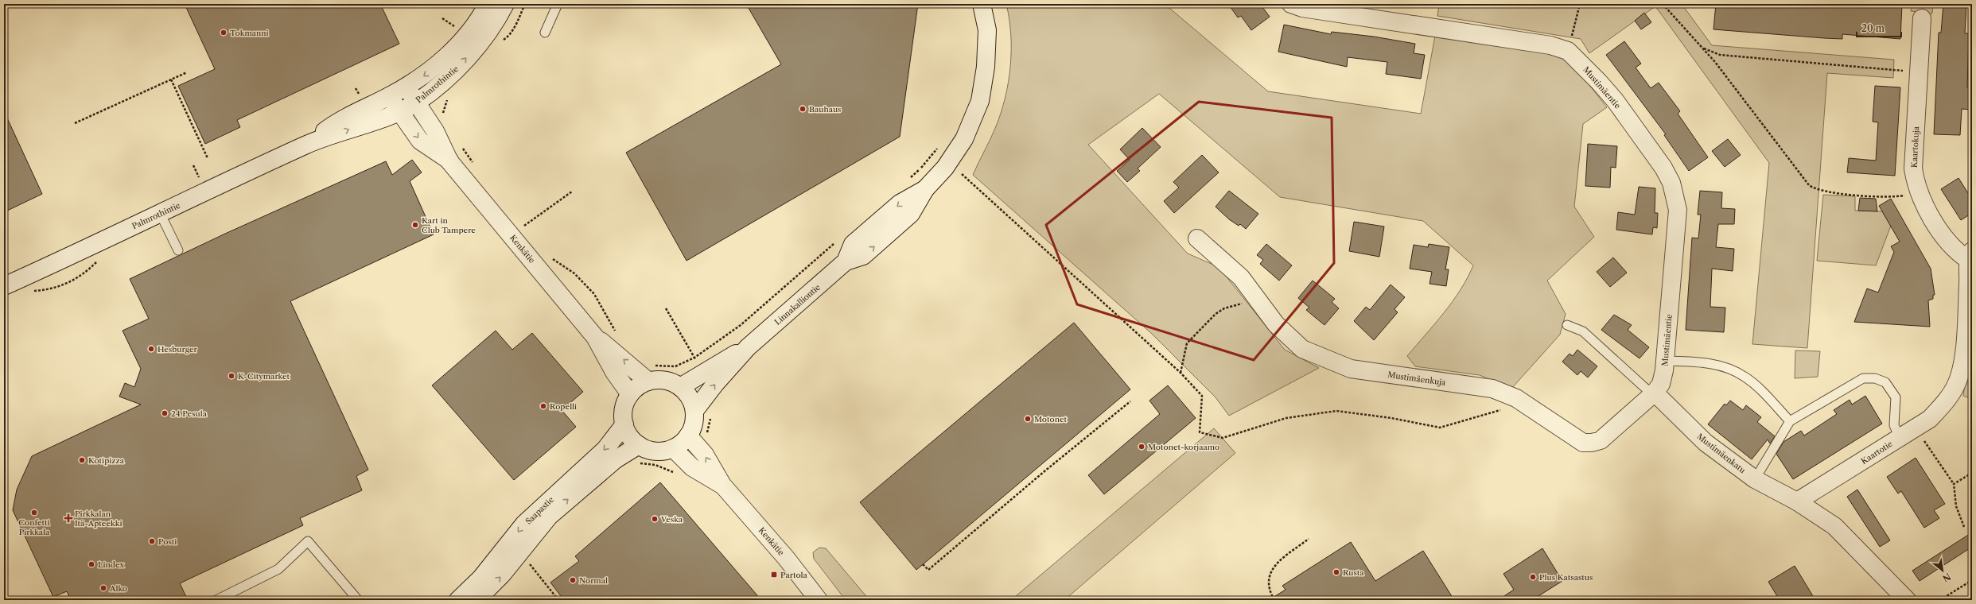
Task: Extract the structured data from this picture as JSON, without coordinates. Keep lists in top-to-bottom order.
{
  "streets": {
    "street": [
      "Palmrothintie",
      "Mustimäentie",
      "Kaartokuja",
      "Kenkätie",
      "Linnakalliontie",
      "Mustimäenkuja",
      "Kaartotie",
      "Mustimäenkatu",
      "Saapastie"
    ]
  },
  "crossings": [
    ["Palmrothintie", "Kenkätie"],
    ["Mustimäentie", "Mustimäenkuja"],
    ["Mustimäentie", "Mustimäenkatu"],
    ["Kaartokuja", "Kaartotie"],
    ["Kenkätie", "Linnakalliontie"],
    ["Kenkätie", "Saapastie"],
    ["Linnakalliontie", "Saapastie"],
    ["Mustimäenkuja", "Mustimäenkatu"],
    ["Kaartotie", "Mustimäenkatu"]
  ],
  "places": {
    "other": [
      "Tokmanni",
      "Bauhaus",
      "Kart in Club Tampere",
      "Hesburger",
      "K-Citymarket",
      "Ropelli",
      "24 Pesula",
      "Motonet",
      "Motonet-korjaamo",
      "Kotipizza",
      "Confetti Pirkkala",
      "Veska",
      "Posti",
      "Lindex",
      "Rusta",
      "Plus Katsastus",
      "Normal",
      "Alko"
    ],
    "health": ["Pirkkalan Itä-Apteekki"],
    "transit": ["Partola"]
  },
  "scale_bar": "20 m",
  "north": "bottom right"
}
